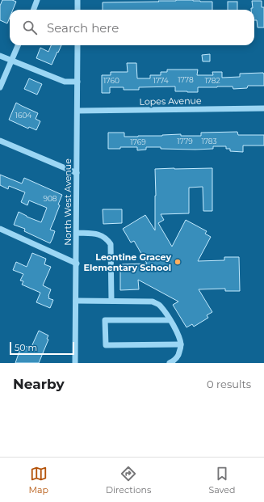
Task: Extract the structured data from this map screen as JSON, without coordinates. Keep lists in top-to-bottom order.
{
  "streets": {
    "street": ["Lopes Avenue", "North West Avenue"]
  },
  "crossings": [
    ["Lopes Avenue", "North West Avenue"]
  ],
  "places": ["Leontine Gracey Elementary School"],
  "house_numbers": [
    "1778",
    "1760",
    "1774",
    "1782",
    "1604",
    "1779",
    "1783",
    "1769",
    "908"
  ],
  "scale_bar": "50 m",
  "page": {
    "search": "Search here",
    "scale": "50 m",
    "heading": ["Nearby", "0 results"],
    "nav": ["Map", "Directions", "Saved"]
  }
}
